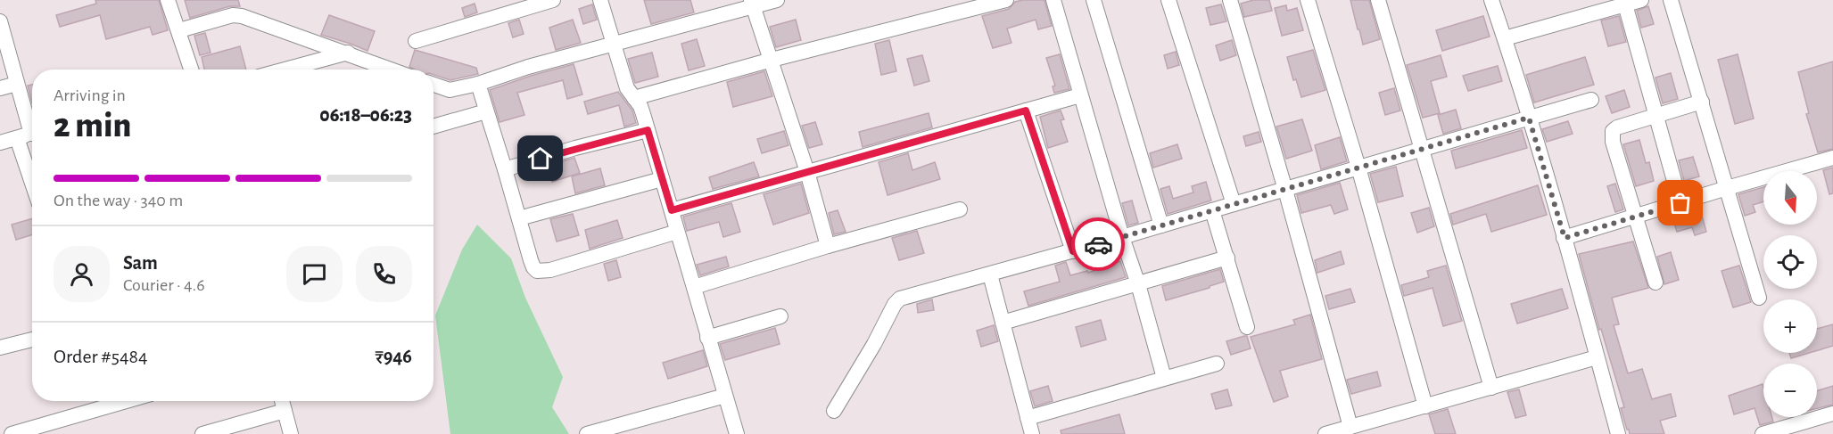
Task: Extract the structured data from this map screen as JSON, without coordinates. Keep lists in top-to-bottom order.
{
  "north": "bottom",
  "page": {
    "heading": ["2 min", "Arriving in", "06:18–06:23"],
    "panel": [
      "Sam",
      "Courier · 4.6",
      "Order #5484",
      "₹946"
    ],
    "bar": "On the way · 340 m",
    "map_buttons": ["+", "−"]
  }
}
